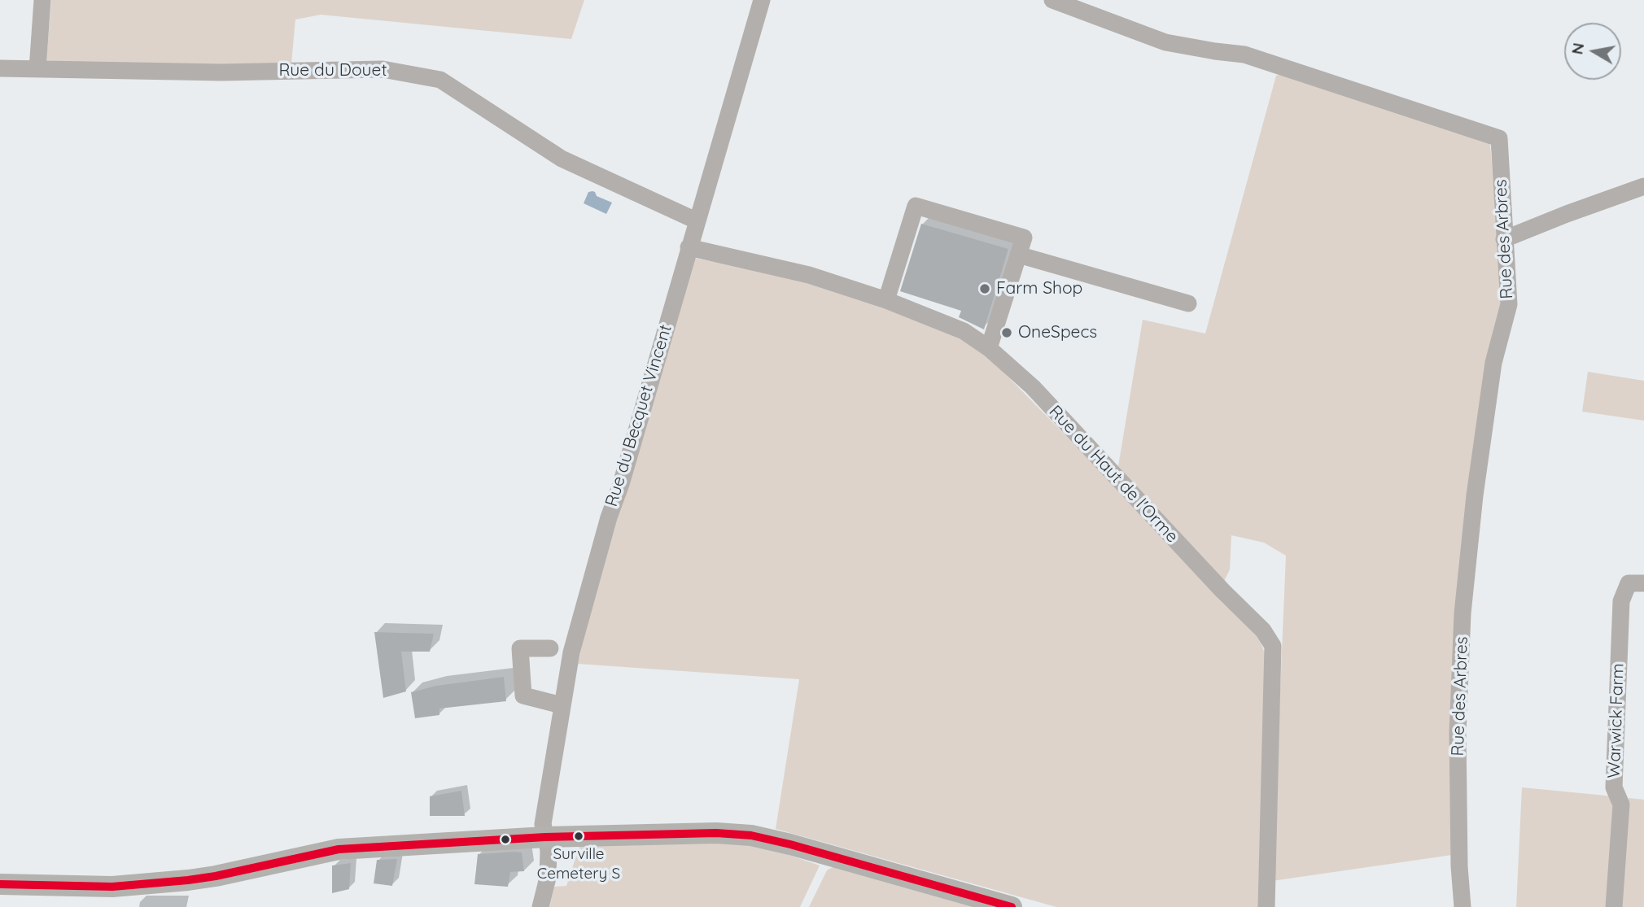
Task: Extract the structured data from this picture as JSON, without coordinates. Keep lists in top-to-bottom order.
{
  "streets": {
    "street": [
      "Rue du Douet",
      "Rue des Arbres",
      "Rue du Becquet Vincent",
      "Rue du Haut de l'Orme",
      "Warwick Farm"
    ]
  },
  "crossings": [
    ["Rue du Douet", "Rue du Becquet Vincent"],
    ["Rue du Becquet Vincent", "Rue du Haut de l'Orme"]
  ],
  "places": ["Farm Shop", "OneSpecs", "Surville Cemetery S"],
  "north": "left"
}
